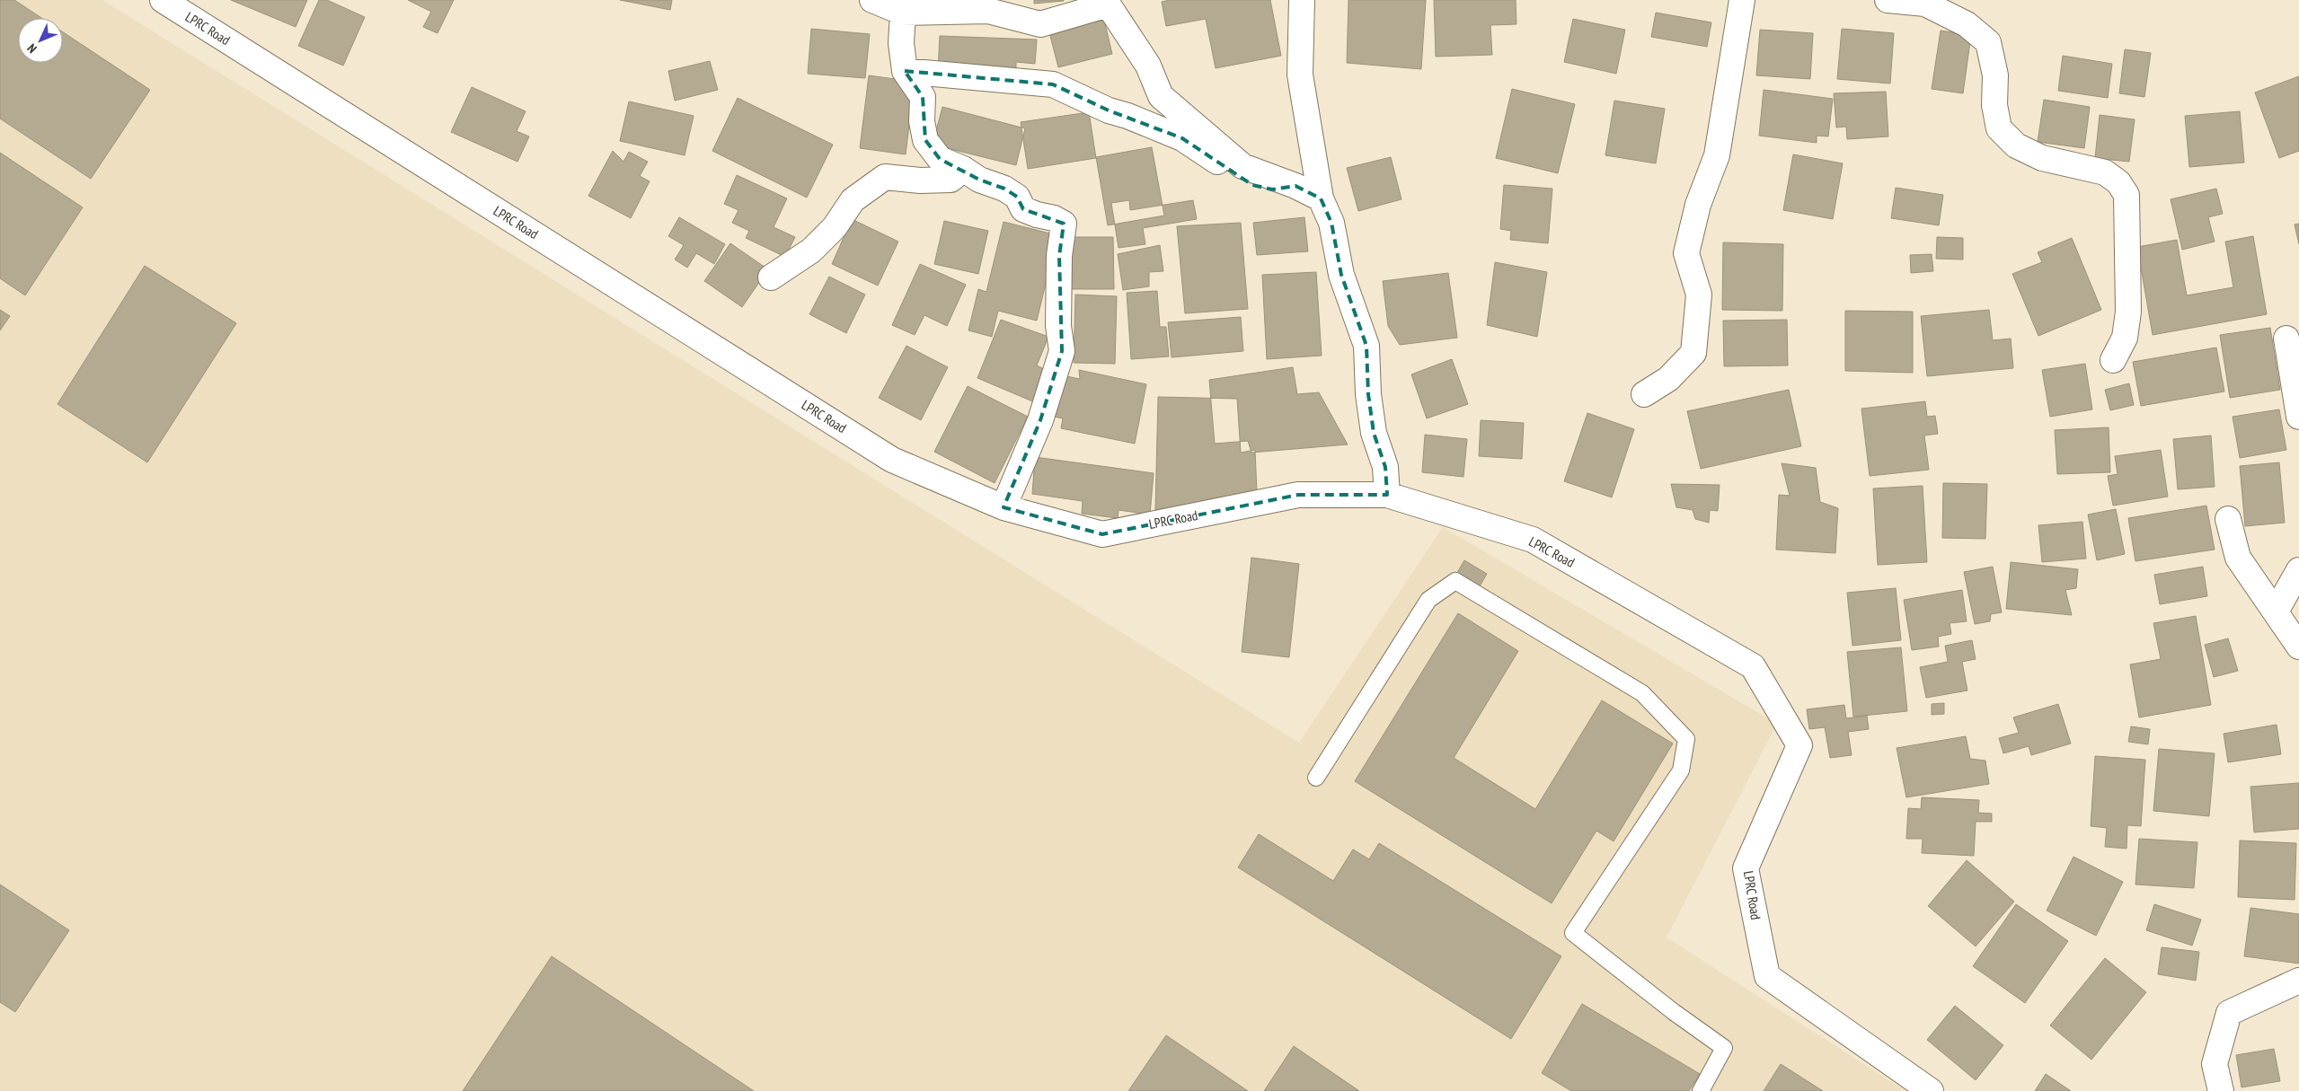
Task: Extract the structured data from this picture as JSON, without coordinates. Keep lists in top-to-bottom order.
{
  "streets": {
    "street": ["LPRC Road"]
  },
  "north": "bottom left"
}
